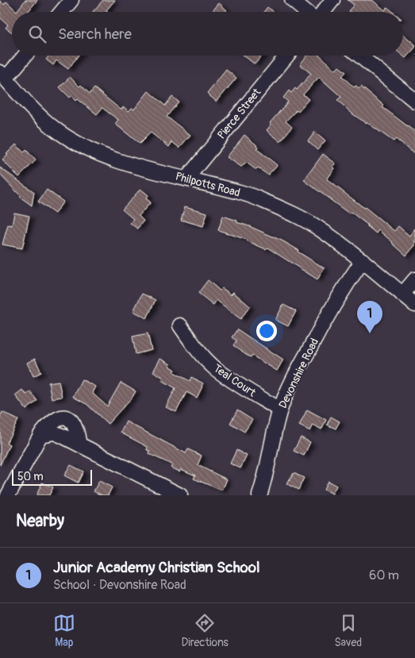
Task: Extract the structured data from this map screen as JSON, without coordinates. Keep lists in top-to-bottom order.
{
  "streets": {
    "street": [
      "Pierce Street",
      "Philpotts Road",
      "Devonshire Road",
      "Teal Court"
    ]
  },
  "crossings": [
    ["Pierce Street", "Philpotts Road"],
    ["Philpotts Road", "Devonshire Road"],
    ["Devonshire Road", "Teal Court"]
  ],
  "scale_bar": "50 m",
  "page": {
    "search": "Search here",
    "pins": "1",
    "scale": "50 m",
    "heading": "Nearby",
    "list": [
      {
        "mark": "1",
        "name": "Junior Academy Christian School",
        "note": "School · Devonshire Road",
        "value": "60 m"
      }
    ],
    "nav": ["Map", "Directions", "Saved"]
  }
}
